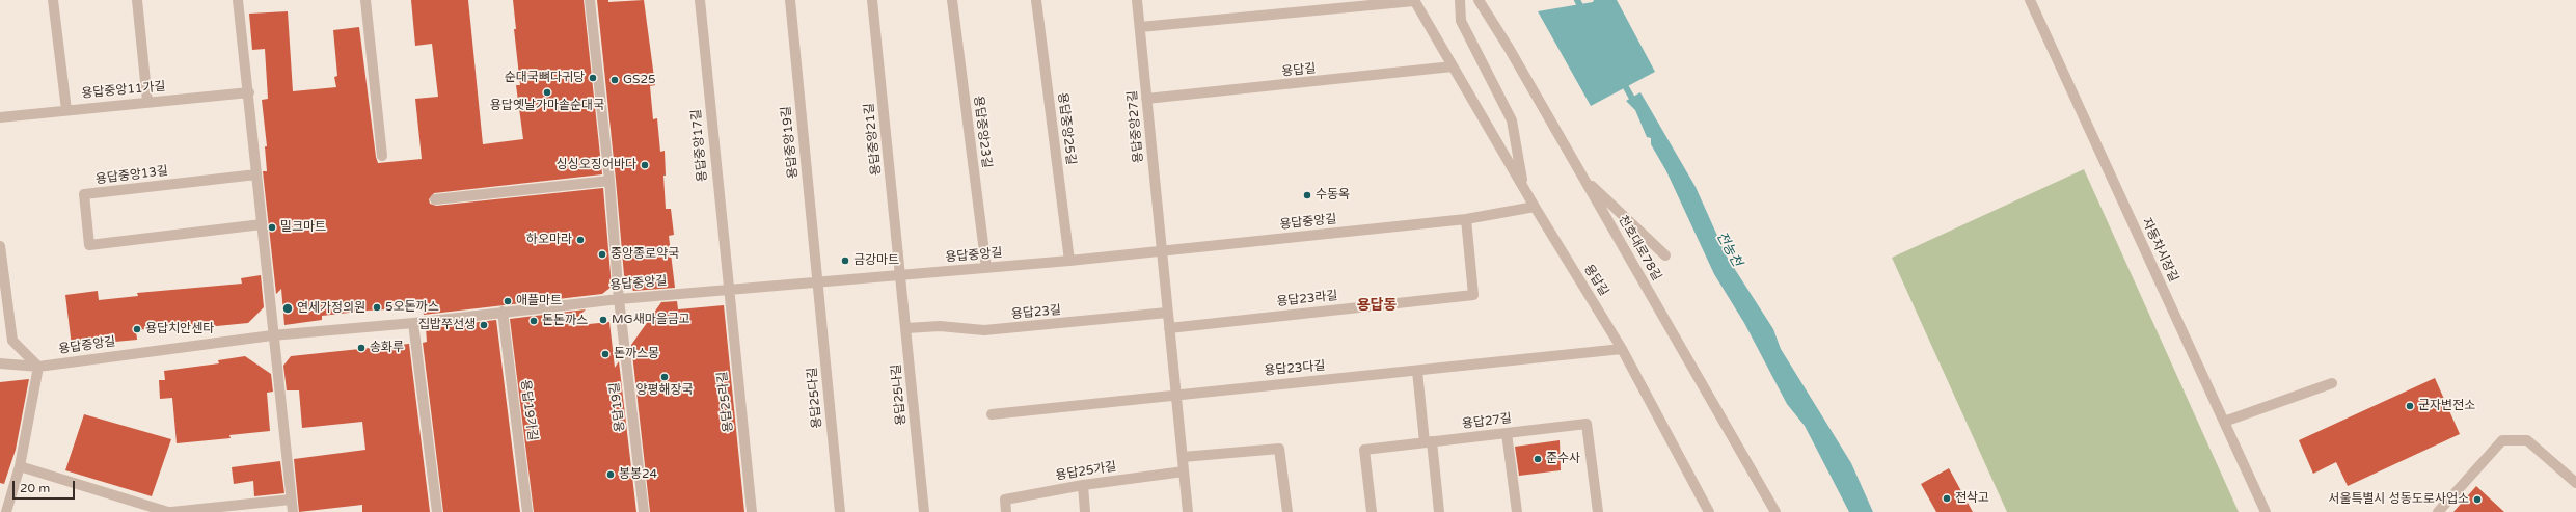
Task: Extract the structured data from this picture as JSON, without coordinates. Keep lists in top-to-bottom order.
{
  "streets": {
    "street": [
      "용답길",
      "용답중앙11가길",
      "용답중앙27길",
      "용답중앙25길",
      "용답중앙23길",
      "용답중앙21길",
      "용답중앙19길",
      "용답중앙17길",
      "용답중앙13길",
      "용답중앙길",
      "천호대로78길",
      "자동차시장길",
      "용답23라길",
      "용답23길",
      "용답23다길",
      "용답25나길",
      "용답25다길",
      "용답25라길",
      "용답19길",
      "용답19가길",
      "용답27길",
      "용답25가길"
    ]
  },
  "crossings": [
    ["용답길", "용답중앙27길"],
    ["용답길", "용답중앙길"],
    ["용답길", "용답23다길"],
    ["용답중앙27길", "용답중앙길"],
    ["용답중앙25길", "용답중앙길"],
    ["용답중앙23길", "용답중앙길"],
    ["용답중앙21길", "용답중앙길"],
    ["용답중앙21길", "용답25나길"],
    ["용답중앙19길", "용답중앙길"],
    ["용답중앙19길", "용답25다길"],
    ["용답중앙17길", "용답중앙길"],
    ["용답중앙17길", "용답25라길"],
    ["용답중앙길", "용답23라길"],
    ["용답중앙길", "용답25나길"],
    ["용답중앙길", "용답25다길"],
    ["용답중앙길", "용답25라길"],
    ["용답중앙길", "용답19길"],
    ["용답중앙길", "용답19가길"],
    ["용답23길", "용답25나길"]
  ],
  "districts": ["용답동"],
  "water": ["전농천"],
  "places": [
    "순대국뼈다귀당",
    "GS25",
    "용답옛날가마솥순대국",
    "싱싱오징어바다",
    "수동옥",
    "밀크마트",
    "하오마라",
    "중앙종로약국",
    "금강마트",
    "애플마트",
    "5오돈까스",
    "연세가정의원",
    "MG새마을금고",
    "돈돈까스",
    "집밥쭈선생",
    "용답치안센타",
    "송화루",
    "돈까스몽",
    "양평해장국",
    "군자변전소",
    "준수사",
    "봉봉24",
    "전삭고",
    "서울특별시 성동도로사업소"
  ],
  "scale_bar": "20 m"
}
